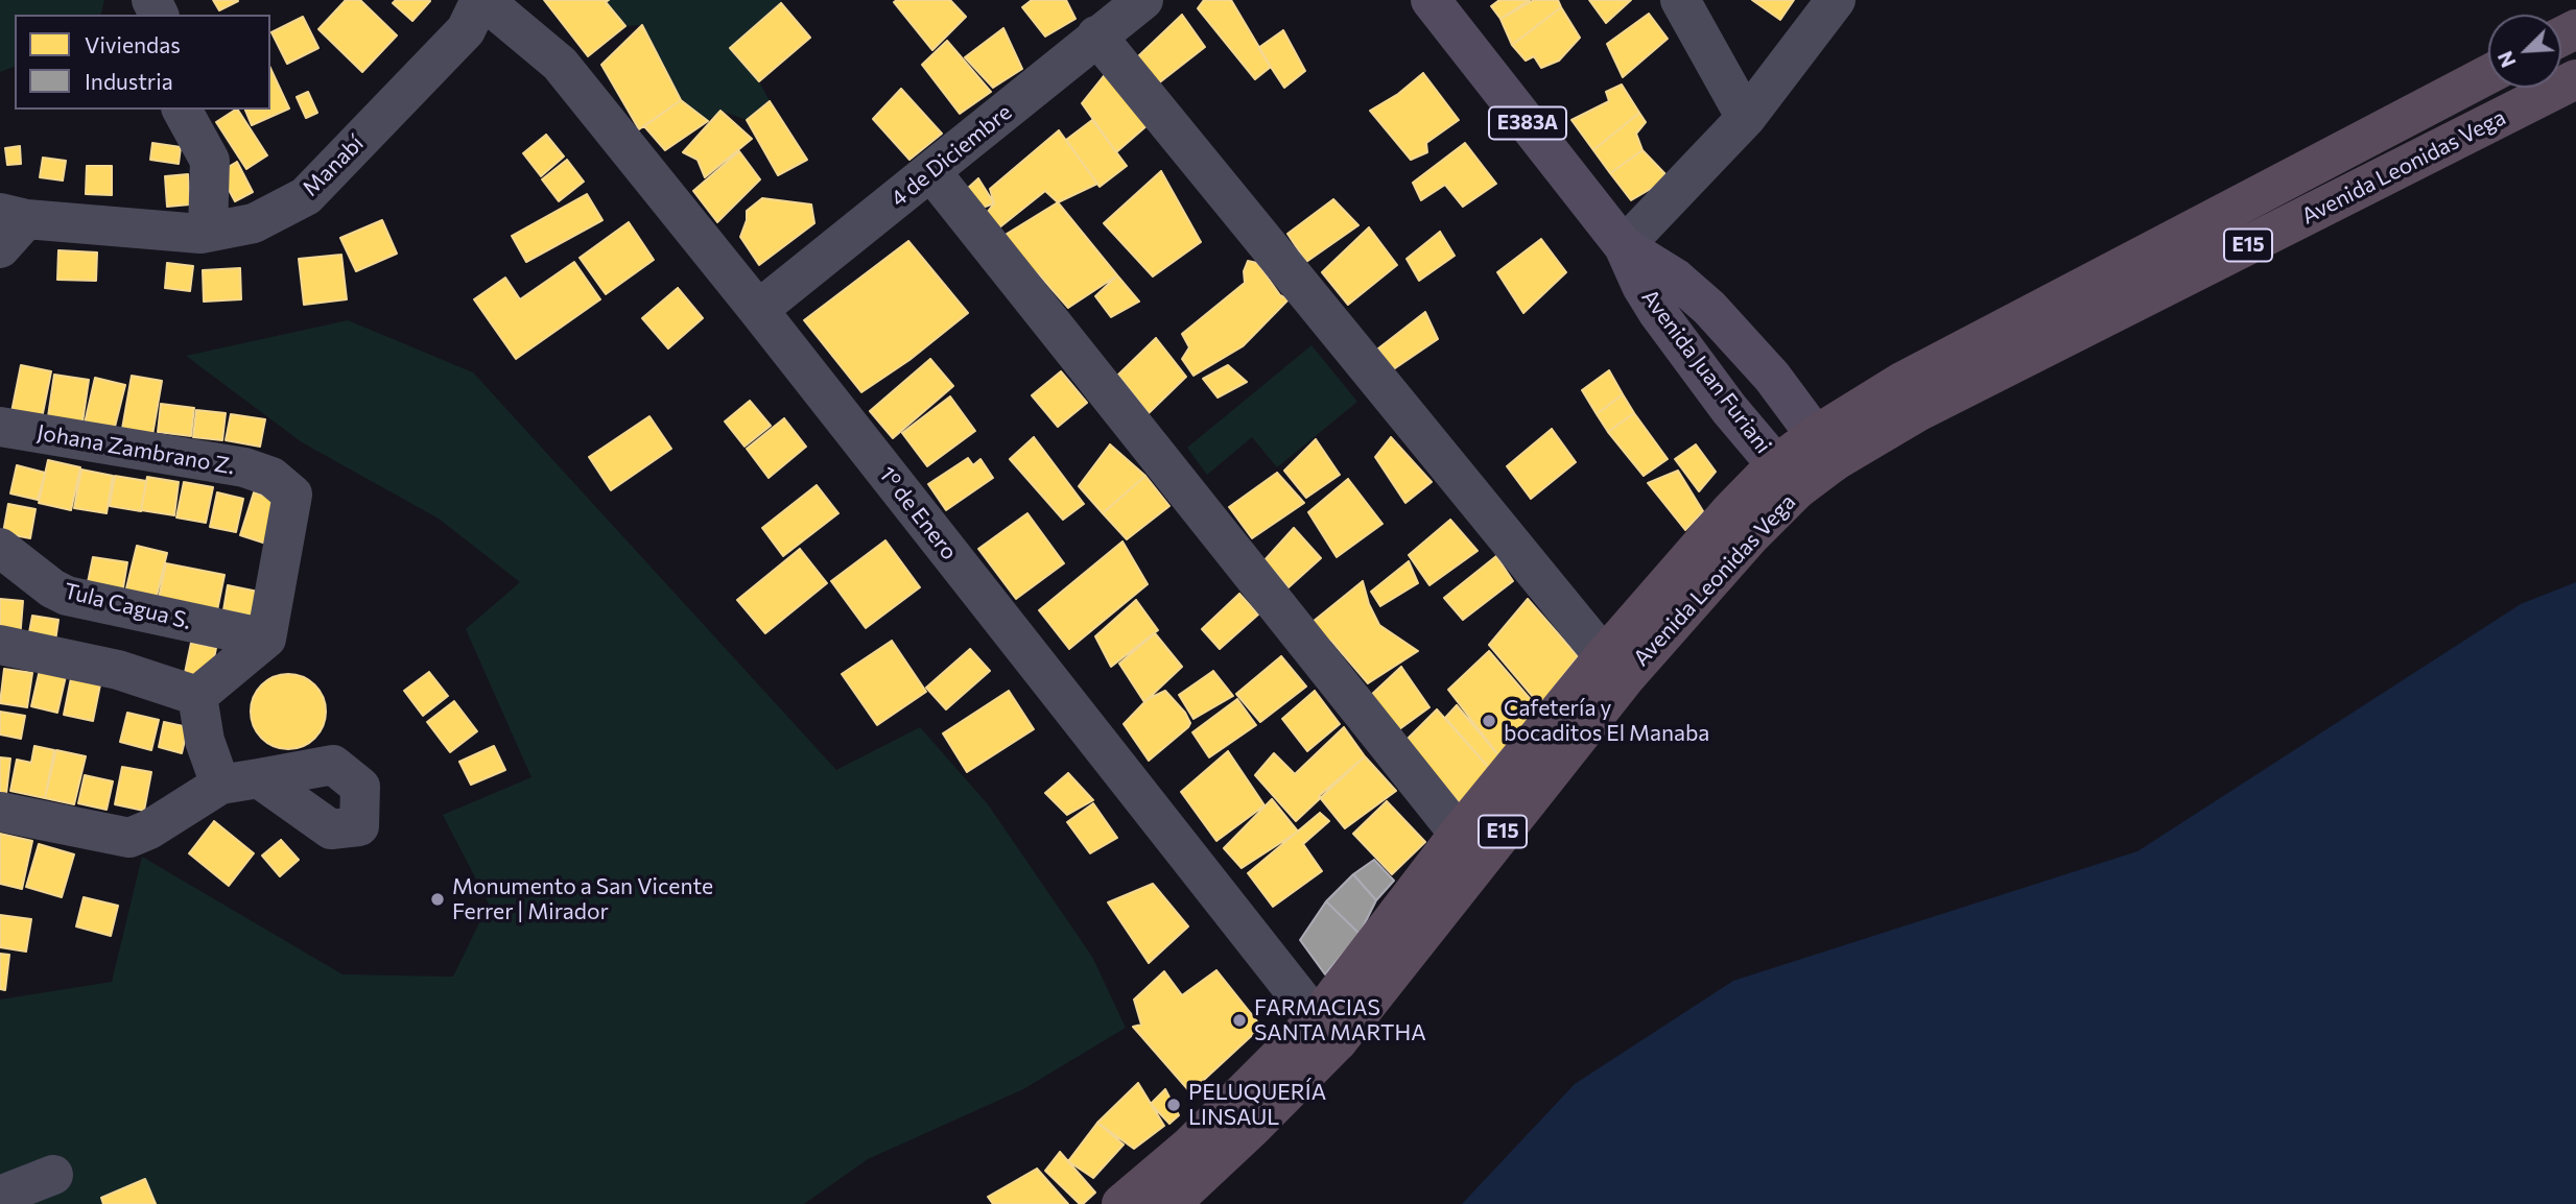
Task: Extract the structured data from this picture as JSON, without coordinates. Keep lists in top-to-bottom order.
{
  "streets": {
    "highway": ["Avenida Leonidas Vega", "E15"],
    "main road": ["E383A", "Avenida Juan Furiani"],
    "street": [
      "4 de Diciembre",
      "Manabí",
      "Johana Zambrano Z.",
      "1º de Enero",
      "Tula Cagua S."
    ]
  },
  "crossings": [
    ["4 de Diciembre", "1º de Enero"],
    ["Manabí", "1º de Enero"],
    ["Avenida Leonidas Vega", "Avenida Juan Furiani"],
    ["Avenida Leonidas Vega", "1º de Enero"],
    ["Johana Zambrano Z.", "Tula Cagua S."]
  ],
  "places": [
    "Cafetería y bocaditos El Manaba",
    "Monumento a San Vicente Ferrer | Mirador",
    "FARMACIAS SANTA MARTHA",
    "PELUQUERÍA LINSAUL"
  ],
  "legend": ["Viviendas", "Industria"],
  "north": "bottom left"
}
